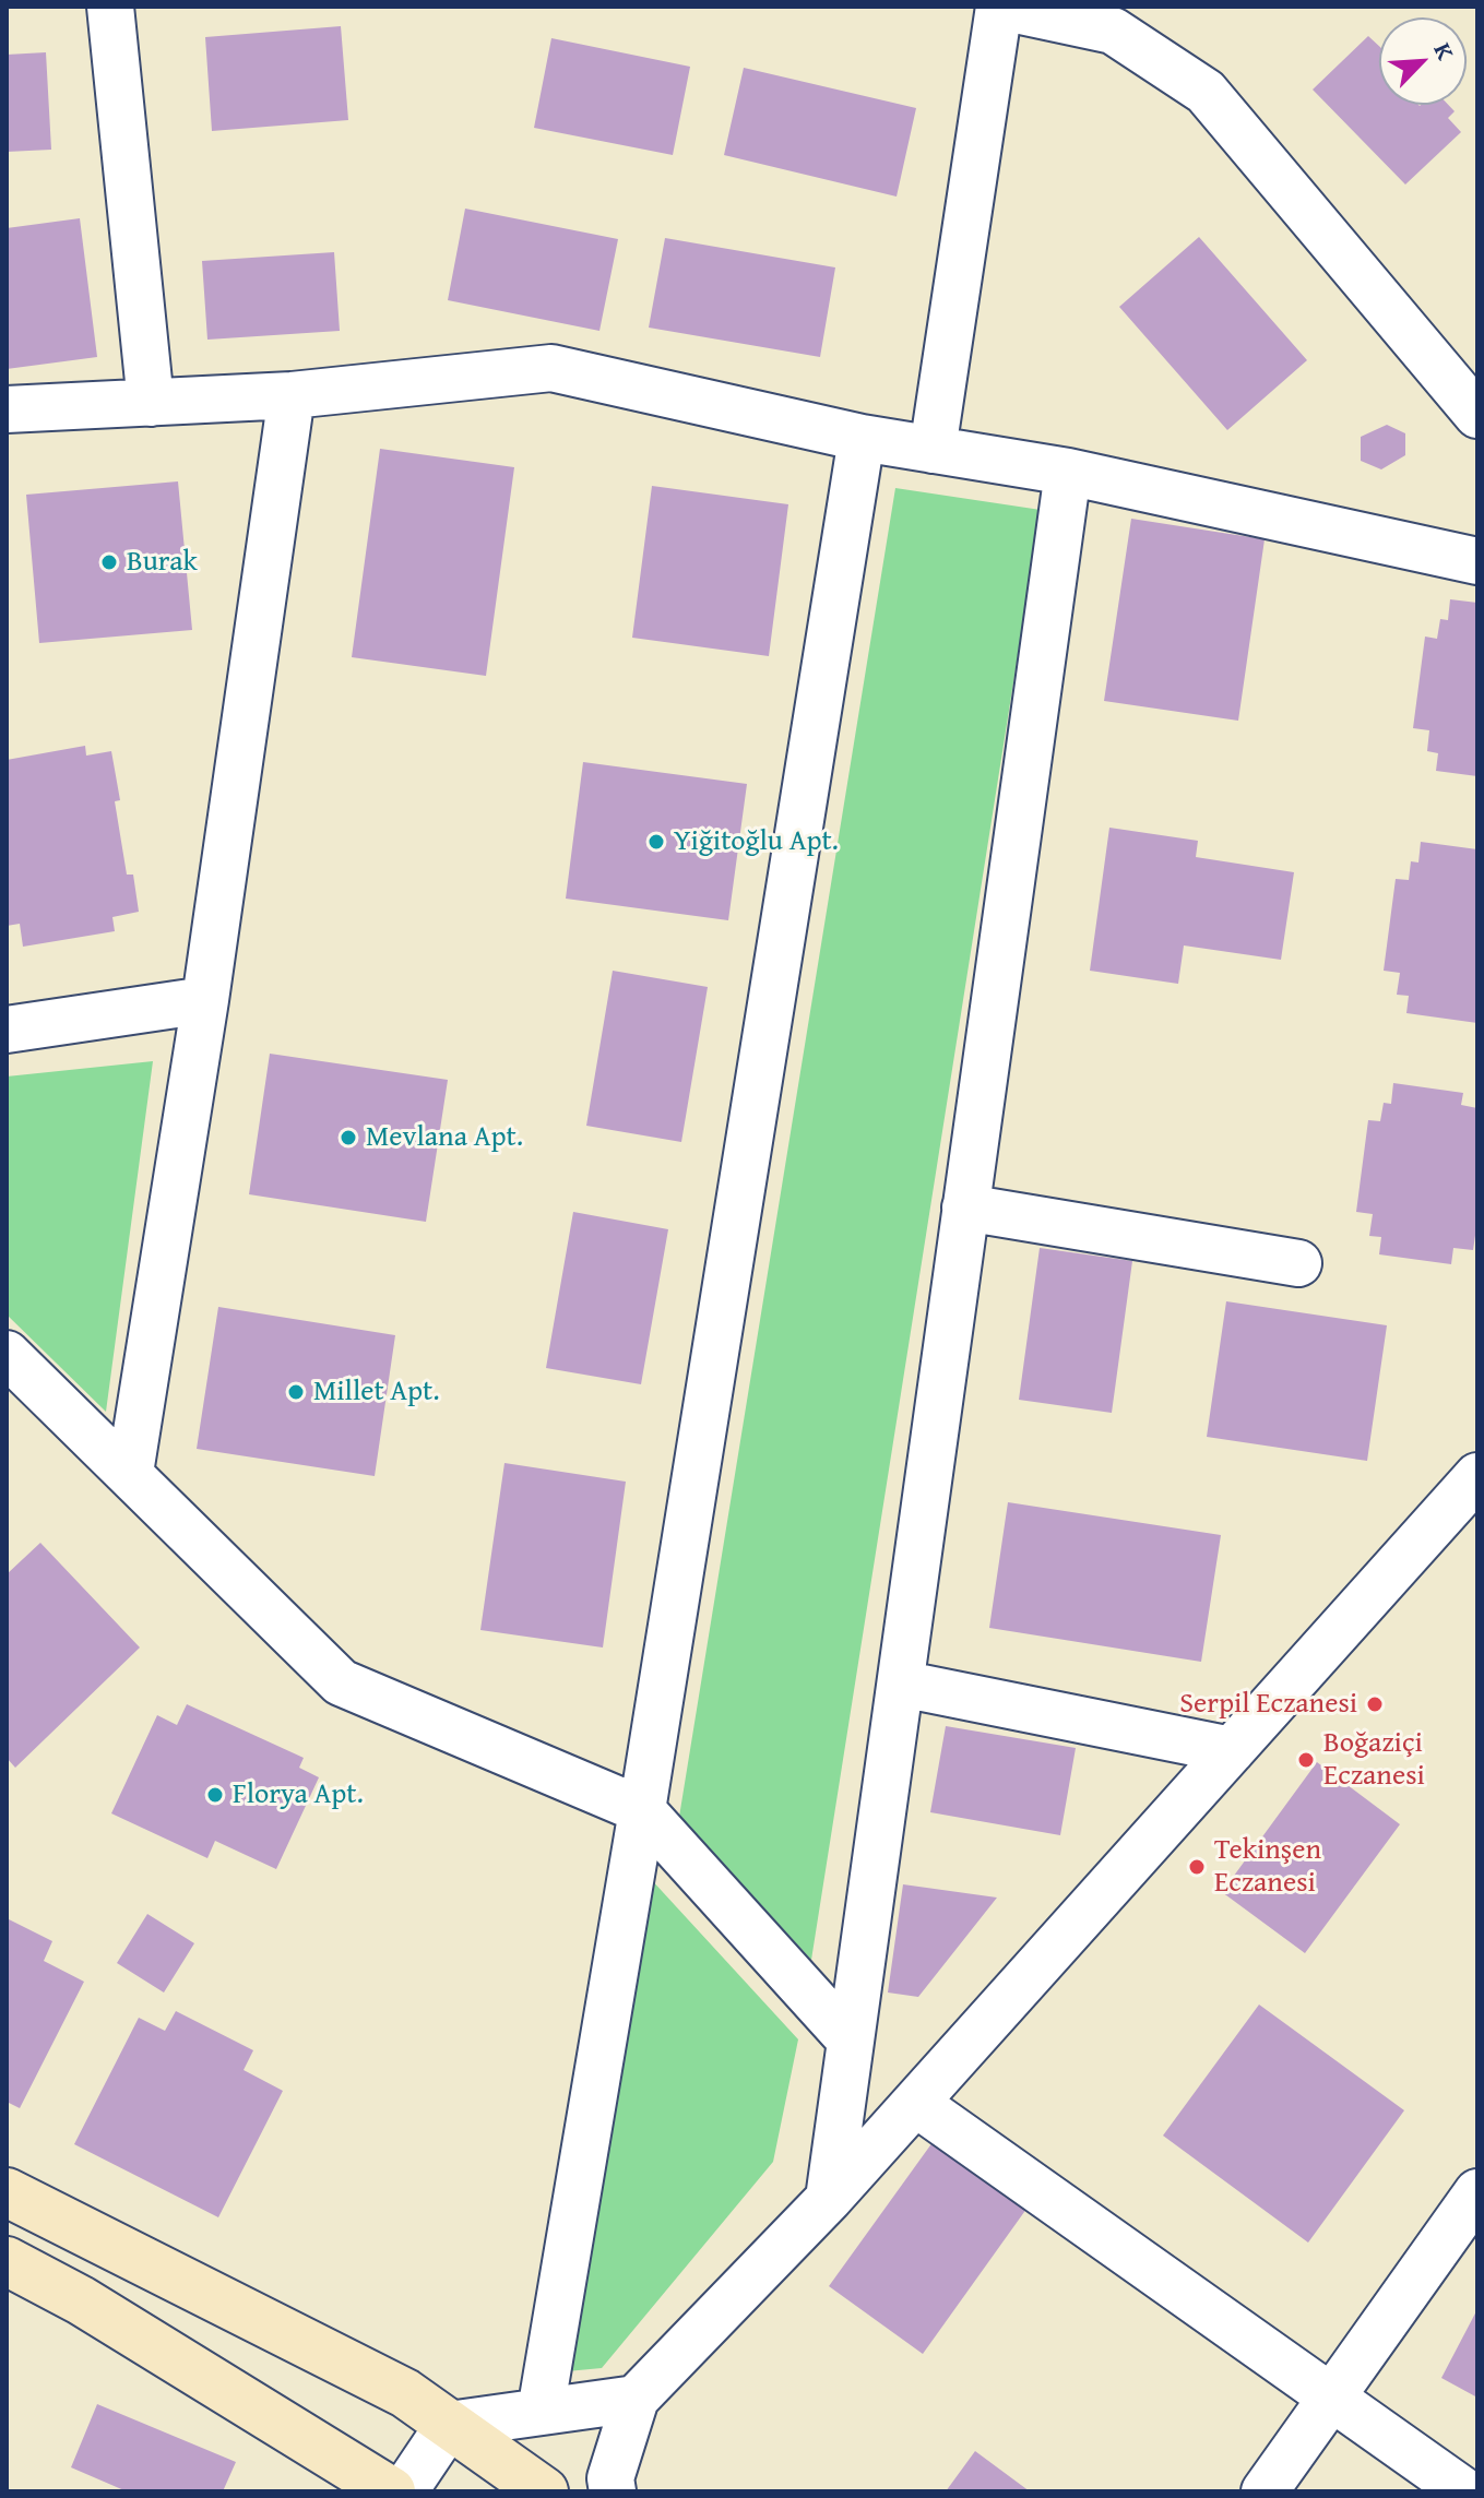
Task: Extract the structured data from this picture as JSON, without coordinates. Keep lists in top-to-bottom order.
{
  "places": [
    "Burak",
    "Yiğitoğlu Apt.",
    "Mevlana Apt.",
    "Millet Apt.",
    "Serpil Eczanesi",
    "Boğaziçi Eczanesi",
    "Florya Apt.",
    "Tekinşen Eczanesi"
  ],
  "north": "top right"
}
